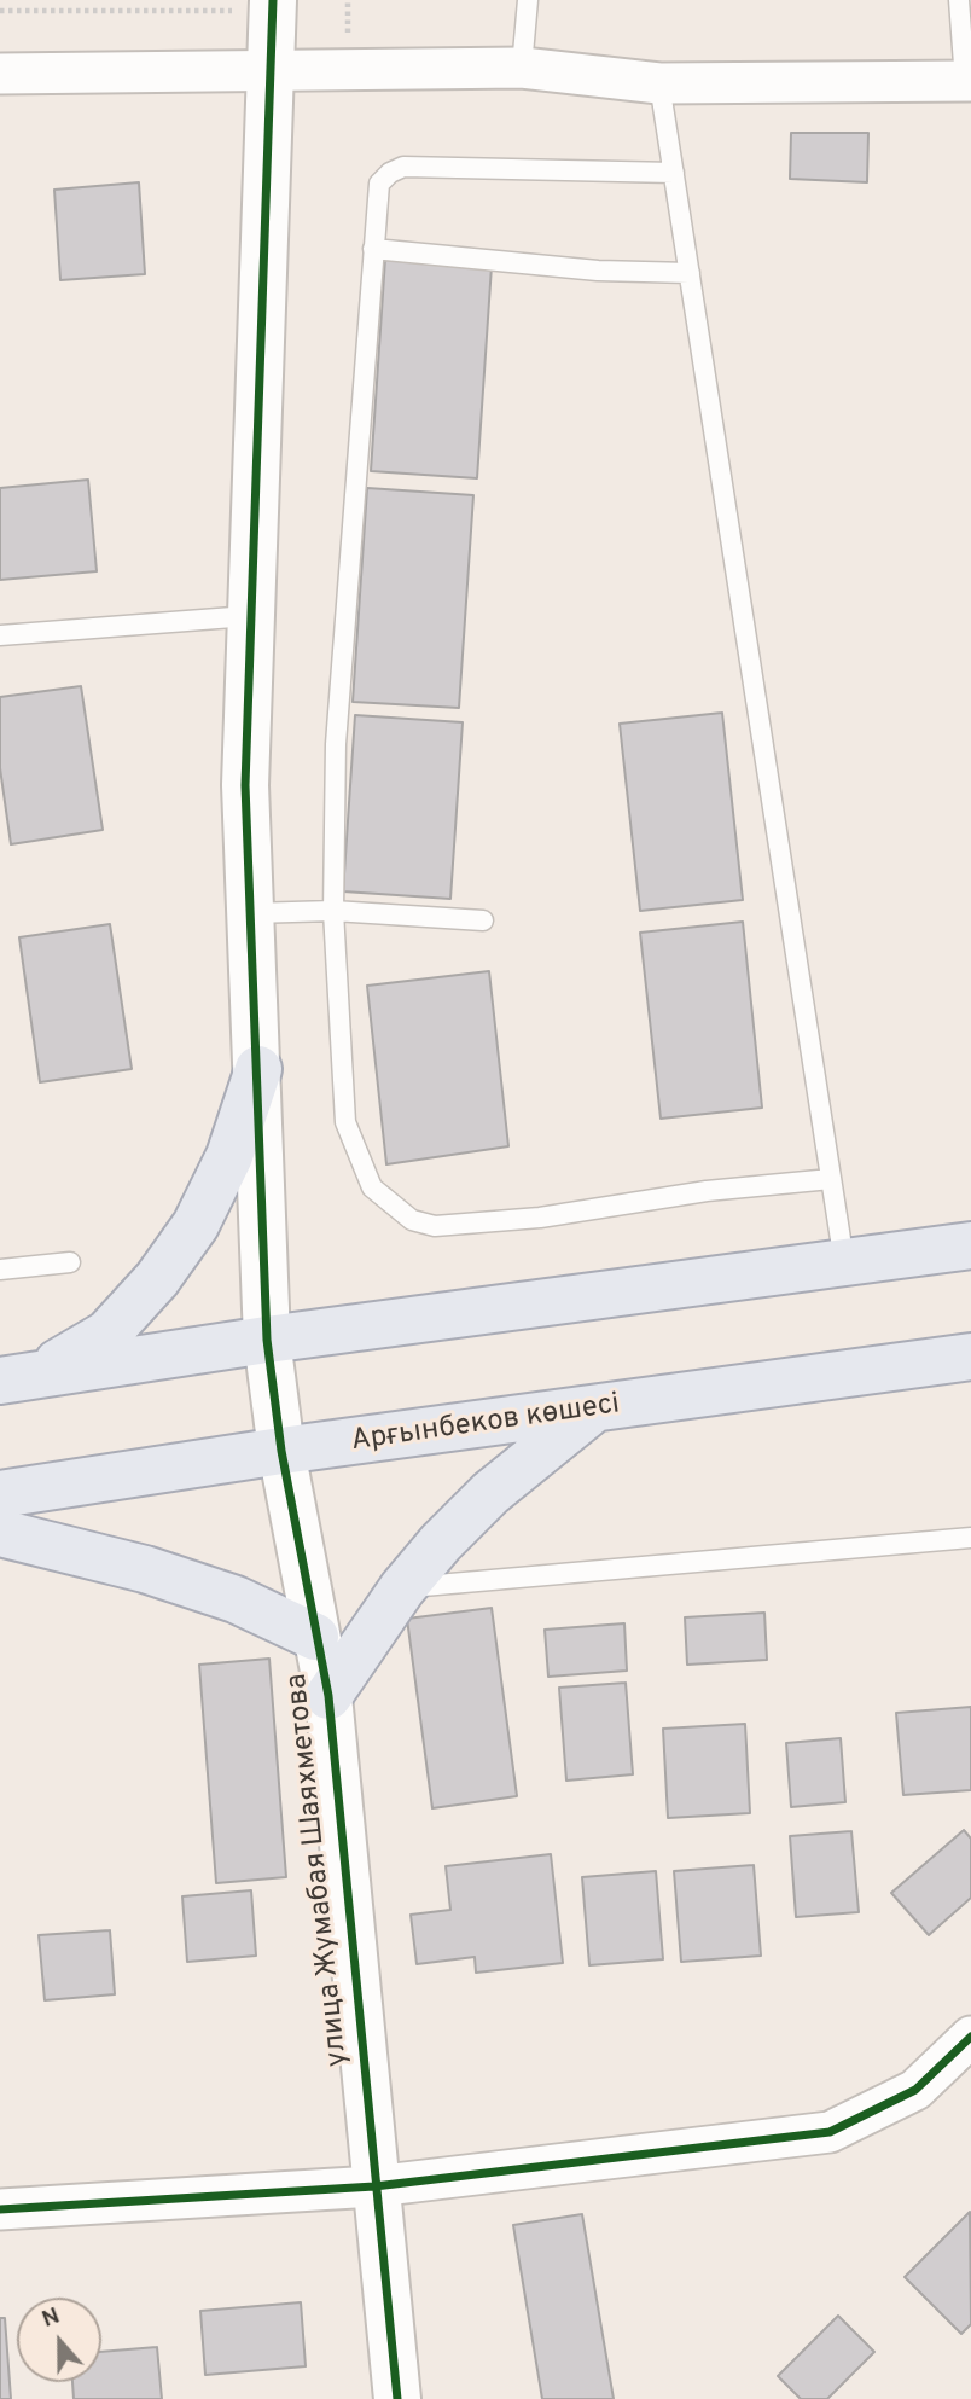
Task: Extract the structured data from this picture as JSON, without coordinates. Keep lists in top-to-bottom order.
{
  "streets": {
    "main road": ["Арғынбеков көшесі"],
    "street": ["улица Жумабая Шаяхметова"]
  },
  "crossings": [
    ["Арғынбеков көшесі", "улица Жумабая Шаяхметова"]
  ],
  "north": "top"
}
